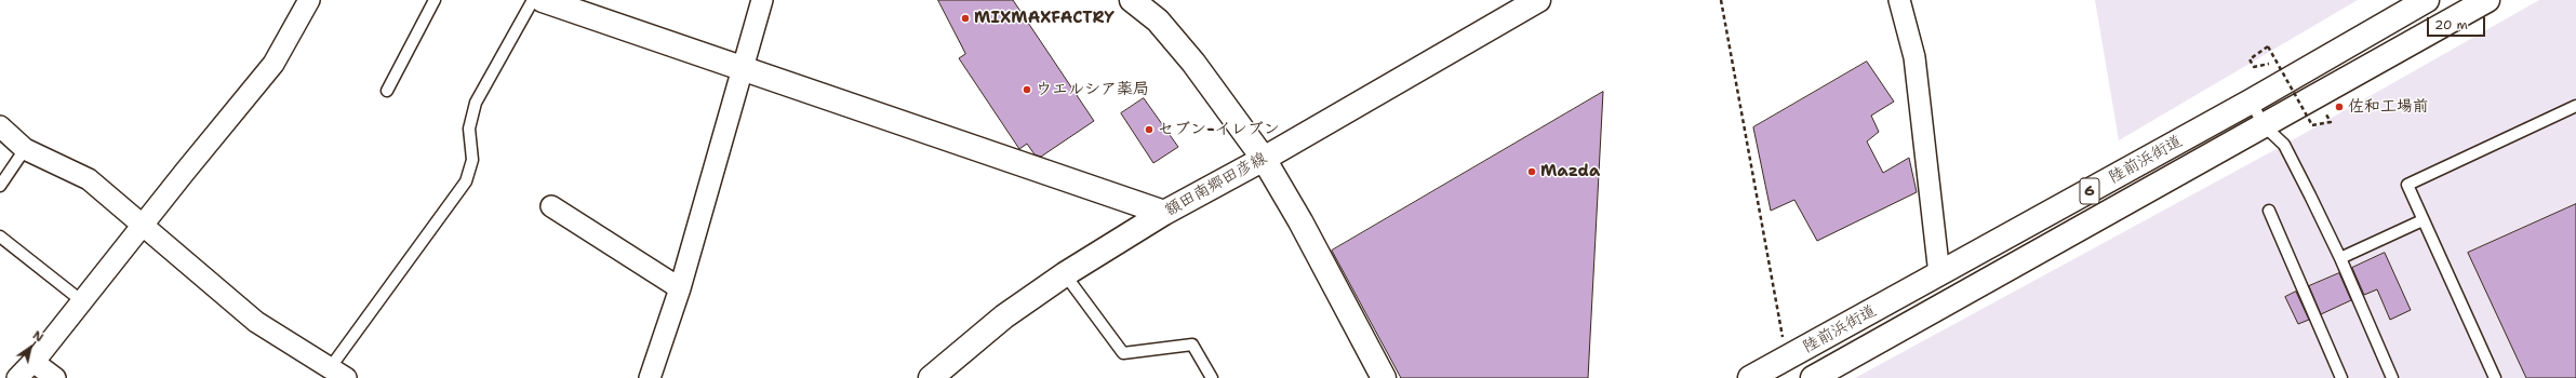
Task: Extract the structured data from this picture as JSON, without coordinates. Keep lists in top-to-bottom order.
{
  "streets": {
    "main road": ["陸前浜街道", "額田南郷田彦線", "6"]
  },
  "places": [
    "MIXMAXFACTRY",
    "ウエルシア薬局",
    "佐和工場前",
    "セブン-イレブン",
    "Mazda"
  ],
  "scale_bar": "20 m",
  "north": "top right"
}
